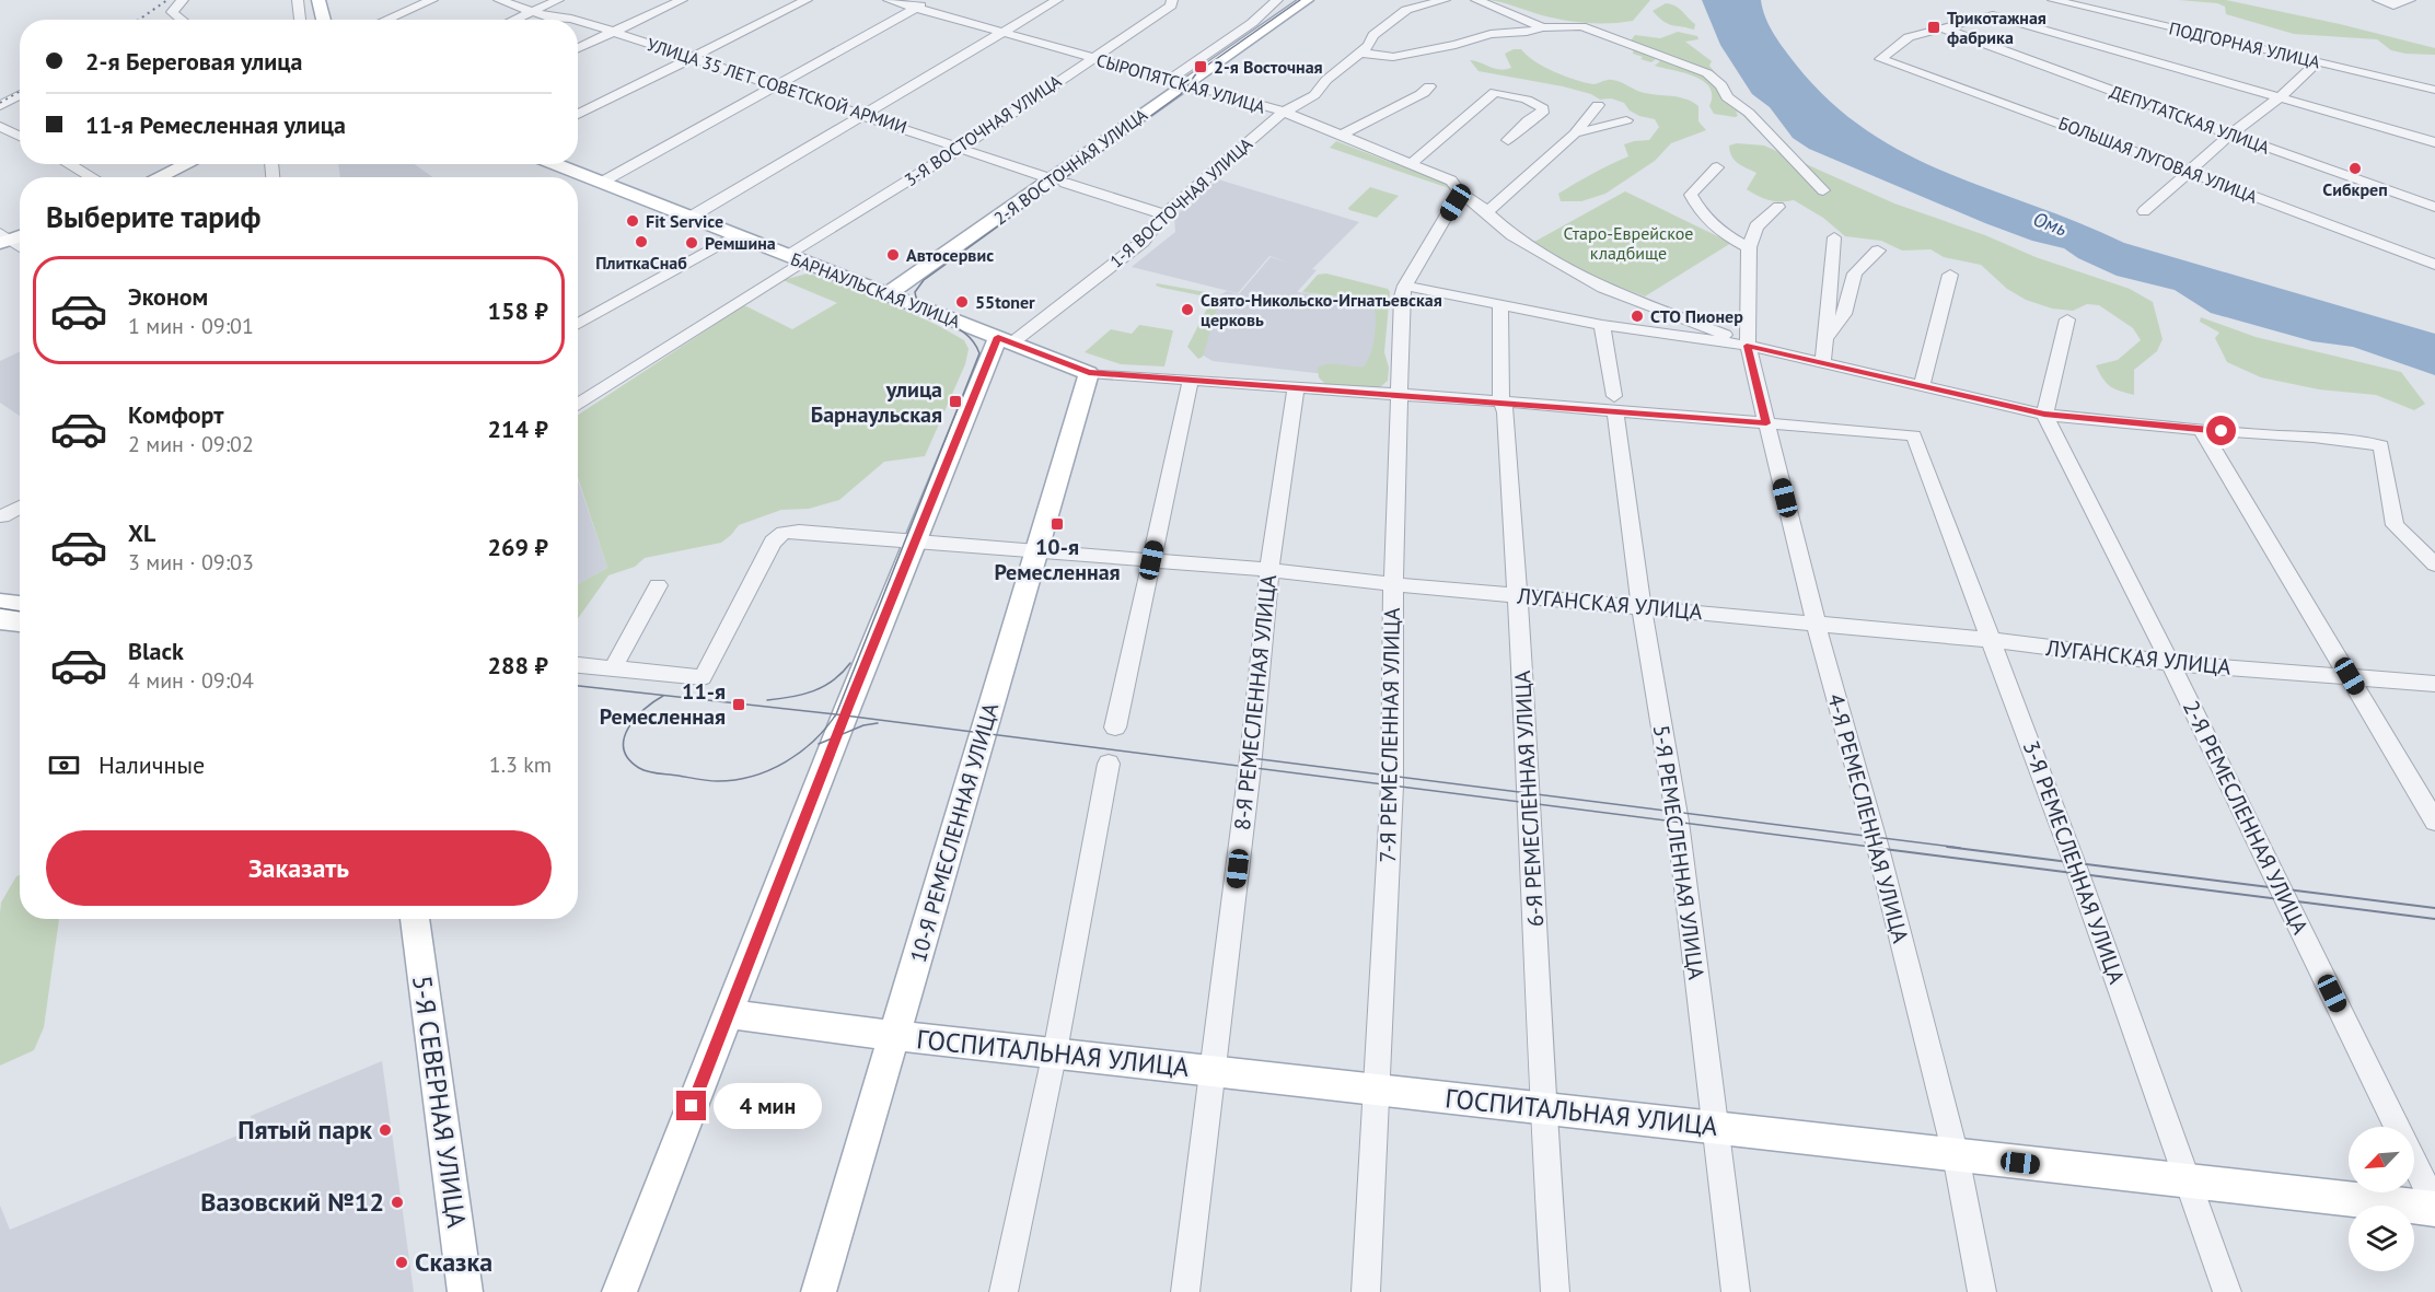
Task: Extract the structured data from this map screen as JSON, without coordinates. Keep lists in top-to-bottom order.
{
  "streets": {
    "main road": [
      "2-Я ВОСТОЧНАЯ УЛИЦА",
      "БАРНАУЛЬСКАЯ УЛИЦА",
      "10-Я РЕМЕСЛЕННАЯ УЛИЦА",
      "ГОСПИТАЛЬНАЯ УЛИЦА",
      "5-Я СЕВЕРНАЯ УЛИЦА"
    ],
    "street": [
      "ПОДГОРНАЯ УЛИЦА",
      "СЫРОПЯТСКАЯ УЛИЦА",
      "УЛИЦА 35 ЛЕТ СОВЕТСКОЙ АРМИИ",
      "ДЕПУТАТСКАЯ УЛИЦА",
      "3-Я ВОСТОЧНАЯ УЛИЦА",
      "БОЛЬШАЯ ЛУГОВАЯ УЛИЦА",
      "1-Я ВОСТОЧНАЯ УЛИЦА",
      "ЛУГАНСКАЯ УЛИЦА",
      "8-Я РЕМЕСЛЕННАЯ УЛИЦА",
      "7-Я РЕМЕСЛЕННАЯ УЛИЦА",
      "6-Я РЕМЕСЛЕННАЯ УЛИЦА",
      "2-Я РЕМЕСЛЕННАЯ УЛИЦА",
      "4-Я РЕМЕСЛЕННАЯ УЛИЦА",
      "5-Я РЕМЕСЛЕННАЯ УЛИЦА",
      "3-Я РЕМЕСЛЕННАЯ УЛИЦА"
    ]
  },
  "crossings": [
    ["СЫРОПЯТСКАЯ УЛИЦА", "3-Я ВОСТОЧНАЯ УЛИЦА"],
    ["СЫРОПЯТСКАЯ УЛИЦА", "2-Я ВОСТОЧНАЯ УЛИЦА"],
    ["СЫРОПЯТСКАЯ УЛИЦА", "1-Я ВОСТОЧНАЯ УЛИЦА"],
    ["СЫРОПЯТСКАЯ УЛИЦА", "7-Я РЕМЕСЛЕННАЯ УЛИЦА"],
    ["СЫРОПЯТСКАЯ УЛИЦА", "4-Я РЕМЕСЛЕННАЯ УЛИЦА"],
    ["УЛИЦА 35 ЛЕТ СОВЕТСКОЙ АРМИИ", "3-Я ВОСТОЧНАЯ УЛИЦА"],
    ["УЛИЦА 35 ЛЕТ СОВЕТСКОЙ АРМИИ", "2-Я ВОСТОЧНАЯ УЛИЦА"],
    ["УЛИЦА 35 ЛЕТ СОВЕТСКОЙ АРМИИ", "1-Я ВОСТОЧНАЯ УЛИЦА"],
    ["ДЕПУТАТСКАЯ УЛИЦА", "БОЛЬШАЯ ЛУГОВАЯ УЛИЦА"],
    ["3-Я ВОСТОЧНАЯ УЛИЦА", "БАРНАУЛЬСКАЯ УЛИЦА"],
    ["2-Я ВОСТОЧНАЯ УЛИЦА", "БАРНАУЛЬСКАЯ УЛИЦА"],
    ["1-Я ВОСТОЧНАЯ УЛИЦА", "БАРНАУЛЬСКАЯ УЛИЦА"],
    ["БАРНАУЛЬСКАЯ УЛИЦА", "10-Я РЕМЕСЛЕННАЯ УЛИЦА"],
    ["ЛУГАНСКАЯ УЛИЦА", "8-Я РЕМЕСЛЕННАЯ УЛИЦА"],
    ["ЛУГАНСКАЯ УЛИЦА", "7-Я РЕМЕСЛЕННАЯ УЛИЦА"],
    ["ЛУГАНСКАЯ УЛИЦА", "6-Я РЕМЕСЛЕННАЯ УЛИЦА"],
    ["ЛУГАНСКАЯ УЛИЦА", "2-Я РЕМЕСЛЕННАЯ УЛИЦА"],
    ["ЛУГАНСКАЯ УЛИЦА", "4-Я РЕМЕСЛЕННАЯ УЛИЦА"],
    ["ЛУГАНСКАЯ УЛИЦА", "10-Я РЕМЕСЛЕННАЯ УЛИЦА"],
    ["ЛУГАНСКАЯ УЛИЦА", "5-Я РЕМЕСЛЕННАЯ УЛИЦА"],
    ["ЛУГАНСКАЯ УЛИЦА", "3-Я РЕМЕСЛЕННАЯ УЛИЦА"],
    ["8-Я РЕМЕСЛЕННАЯ УЛИЦА", "ГОСПИТАЛЬНАЯ УЛИЦА"],
    ["7-Я РЕМЕСЛЕННАЯ УЛИЦА", "ГОСПИТАЛЬНАЯ УЛИЦА"],
    ["6-Я РЕМЕСЛЕННАЯ УЛИЦА", "ГОСПИТАЛЬНАЯ УЛИЦА"],
    ["4-Я РЕМЕСЛЕННАЯ УЛИЦА", "3-Я РЕМЕСЛЕННАЯ УЛИЦА"],
    ["4-Я РЕМЕСЛЕННАЯ УЛИЦА", "ГОСПИТАЛЬНАЯ УЛИЦА"],
    ["10-Я РЕМЕСЛЕННАЯ УЛИЦА", "ГОСПИТАЛЬНАЯ УЛИЦА"],
    ["5-Я РЕМЕСЛЕННАЯ УЛИЦА", "ГОСПИТАЛЬНАЯ УЛИЦА"],
    ["3-Я РЕМЕСЛЕННАЯ УЛИЦА", "ГОСПИТАЛЬНАЯ УЛИЦА"]
  ],
  "water": ["Омь"],
  "parks": ["Старо-Еврейское кладбище"],
  "places": {
    "transit": [
      "Трикотажная фабрика",
      "2-я Восточная",
      "улица Барнаульская",
      "10-я Ремесленная",
      "11-я Ремесленная"
    ],
    "other": [
      "Сибкреп",
      "Fit Service",
      "ПлиткаСнаб",
      "Ремшина",
      "Автосервис",
      "55toner",
      "Свято-Никольско-Игнатьевская церковь",
      "СТО Пионер",
      "Пятый парк",
      "Вазовский №12",
      "Сказка"
    ]
  },
  "north": "bottom left",
  "page": {
    "banner": ["2-я Береговая улица", "11-я Ремесленная улица"],
    "heading": "Выберите тариф",
    "list": [
      {
        "name": "Эконом",
        "note": "1 мин · 09:01",
        "value": "158 ₽"
      },
      {
        "name": "Комфорт",
        "note": "2 мин · 09:02",
        "value": "214 ₽"
      },
      {
        "name": "XL",
        "note": "3 мин · 09:03",
        "value": "269 ₽"
      },
      {
        "name": "Black",
        "note": "4 мин · 09:04",
        "value": "288 ₽"
      }
    ],
    "pay": ["Наличные", "1.3 km"],
    "buttons": "Заказать",
    "bubble": "4 мин"
  }
}
